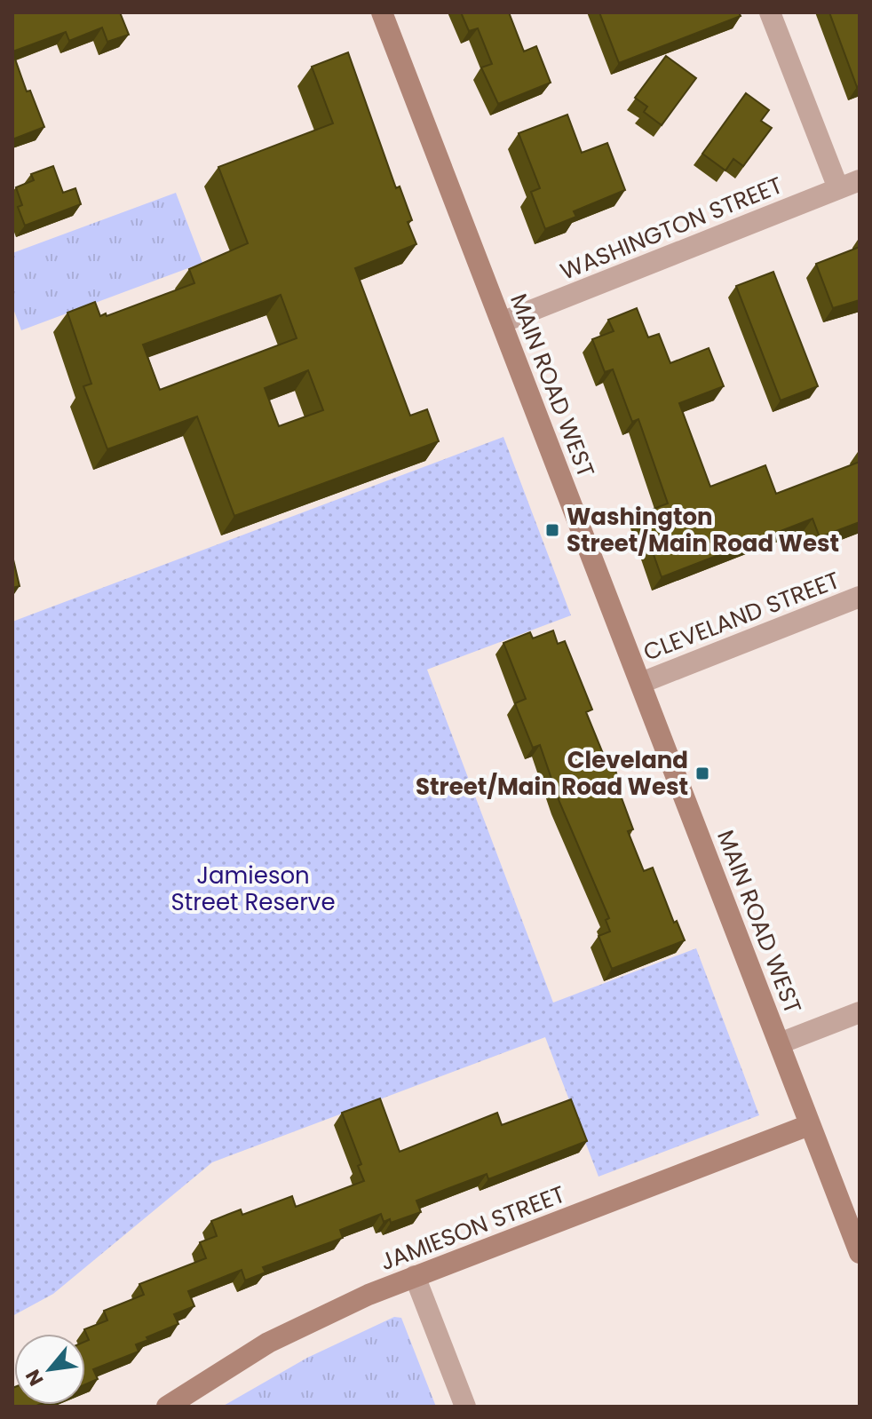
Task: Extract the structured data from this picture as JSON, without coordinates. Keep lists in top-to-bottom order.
{
  "streets": {
    "main road": ["MAIN ROAD WEST", "JAMIESON STREET"],
    "street": ["WASHINGTON STREET", "CLEVELAND STREET"]
  },
  "crossings": [
    ["WASHINGTON STREET", "MAIN ROAD WEST"],
    ["MAIN ROAD WEST", "CLEVELAND STREET"],
    ["MAIN ROAD WEST", "JAMIESON STREET"]
  ],
  "parks": ["Jamieson Street Reserve"],
  "places": {
    "transit": ["Washington Street/Main Road West", "Cleveland Street/Main Road West"]
  },
  "north": "bottom left"
}
